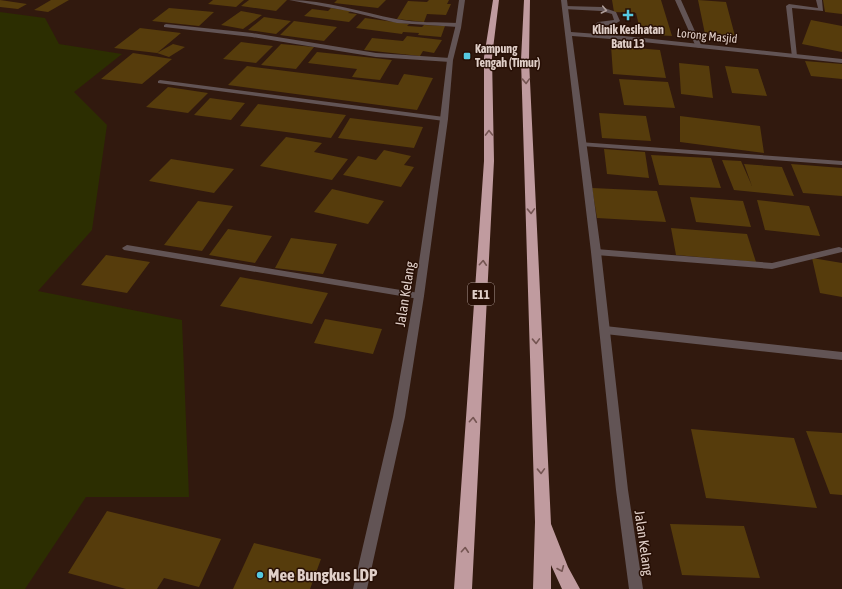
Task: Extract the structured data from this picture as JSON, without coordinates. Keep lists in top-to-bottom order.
{
  "streets": {
    "highway": ["E11"],
    "street": ["Lorong Masjid", "Jalan Kelang"]
  },
  "crossings": [
    ["Lorong Masjid", "Jalan Kelang"]
  ],
  "places": {
    "health": ["Klinik Kesihatan Batu 13"],
    "transit": ["Kampung Tengah (Timur)"],
    "other": ["Mee Bungkus LDP"]
  }
}
